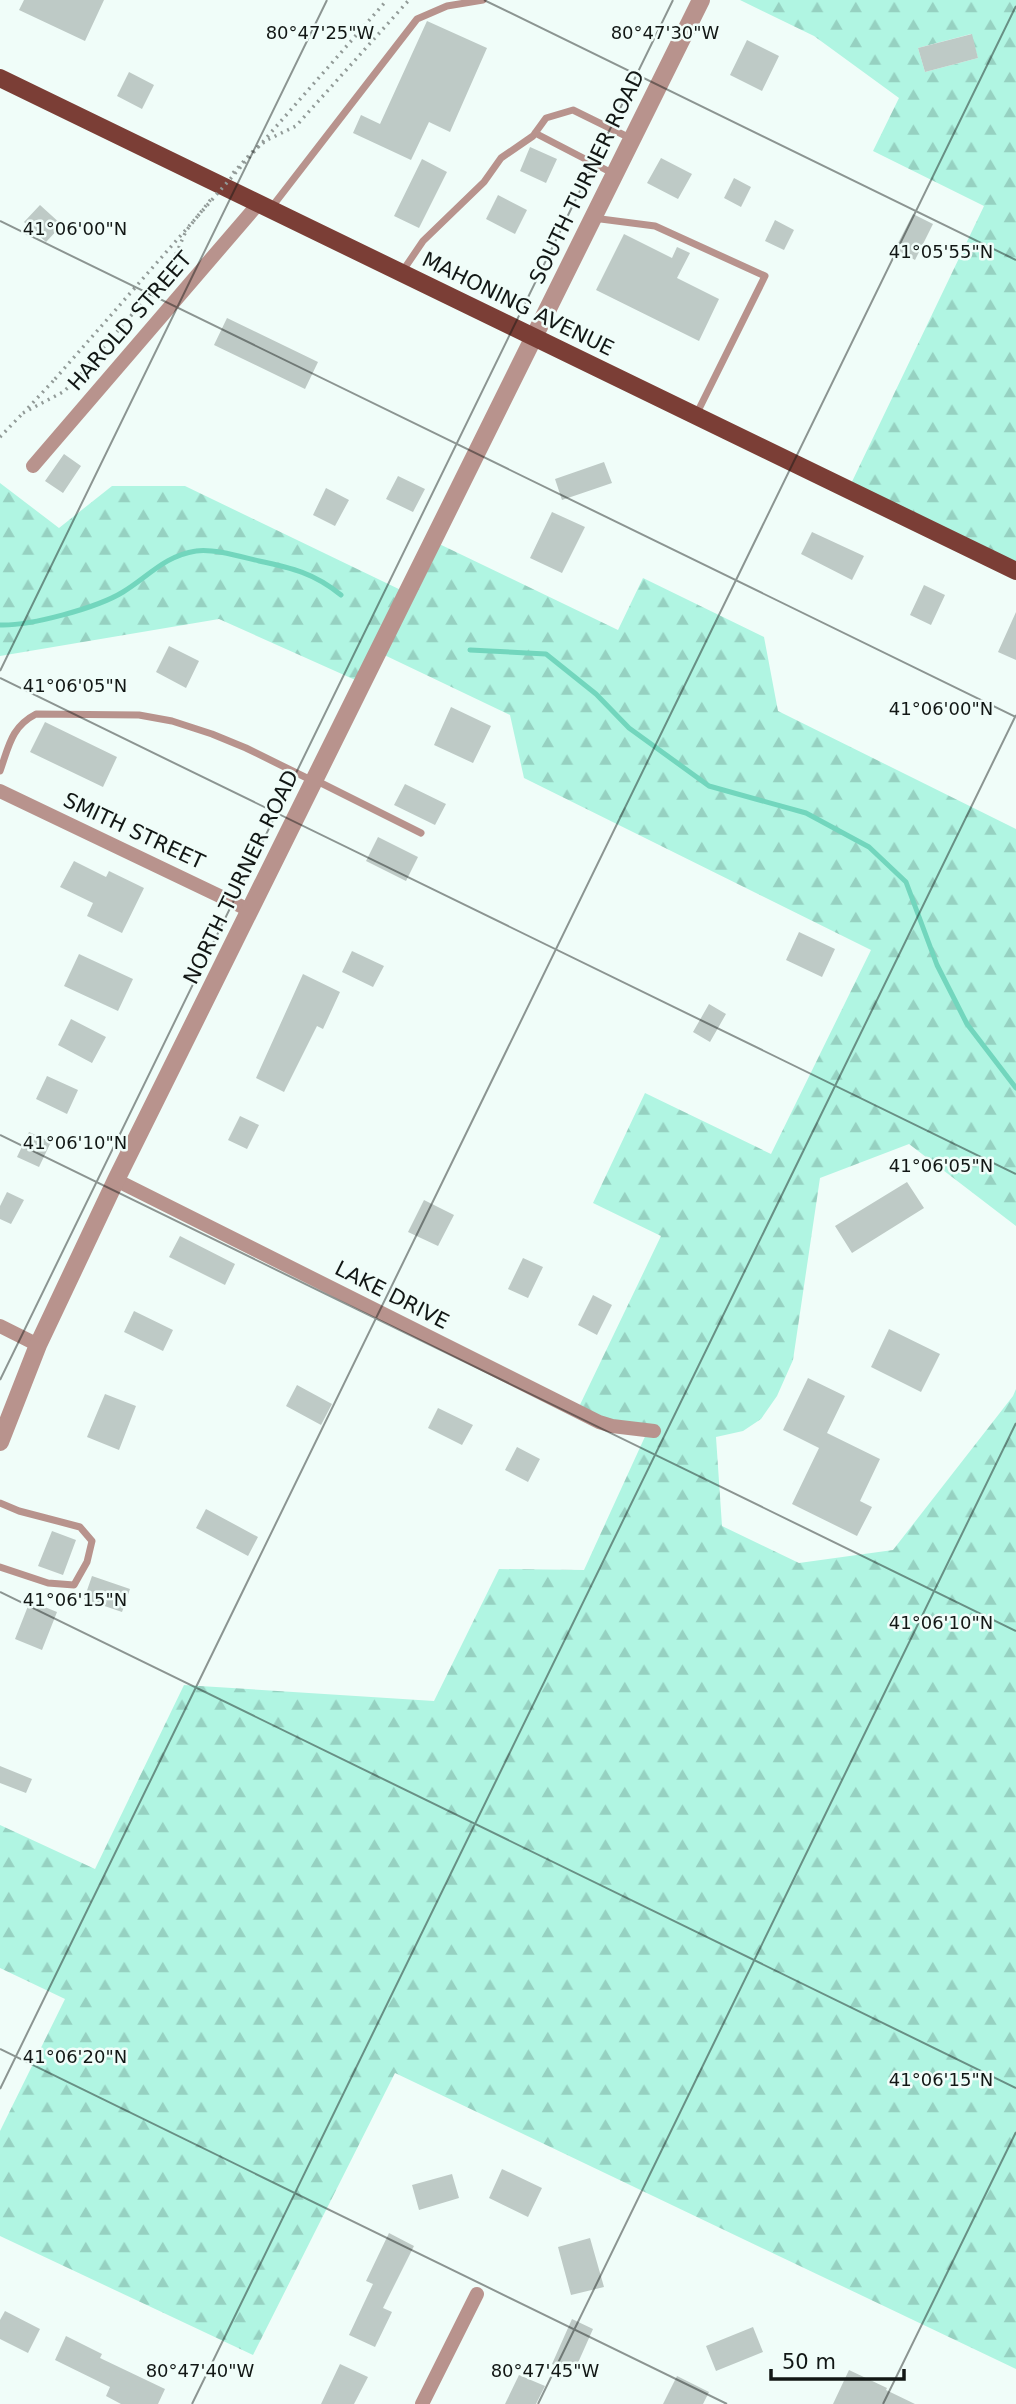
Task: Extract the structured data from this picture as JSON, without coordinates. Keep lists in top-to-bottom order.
{
  "streets": {
    "main road": ["MAHONING AVENUE"],
    "street": [
      "SOUTH TURNER ROAD",
      "HAROLD STREET",
      "SMITH STREET",
      "NORTH TURNER ROAD",
      "LAKE DRIVE"
    ]
  },
  "crossings": [
    ["SOUTH TURNER ROAD", "MAHONING AVENUE"],
    ["SOUTH TURNER ROAD", "NORTH TURNER ROAD"],
    ["MAHONING AVENUE", "HAROLD STREET"],
    ["MAHONING AVENUE", "NORTH TURNER ROAD"],
    ["SMITH STREET", "NORTH TURNER ROAD"],
    ["NORTH TURNER ROAD", "LAKE DRIVE"]
  ],
  "scale_bar": "50 m",
  "coordinates": [
    "80°47'25\"W",
    "80°47'30\"W",
    "41°06'00\"N",
    "41°05'55\"N",
    "41°06'05\"N",
    "41°06'10\"N",
    "41°06'15\"N",
    "41°06'20\"N",
    "80°47'40\"W",
    "80°47'45\"W"
  ]
}
